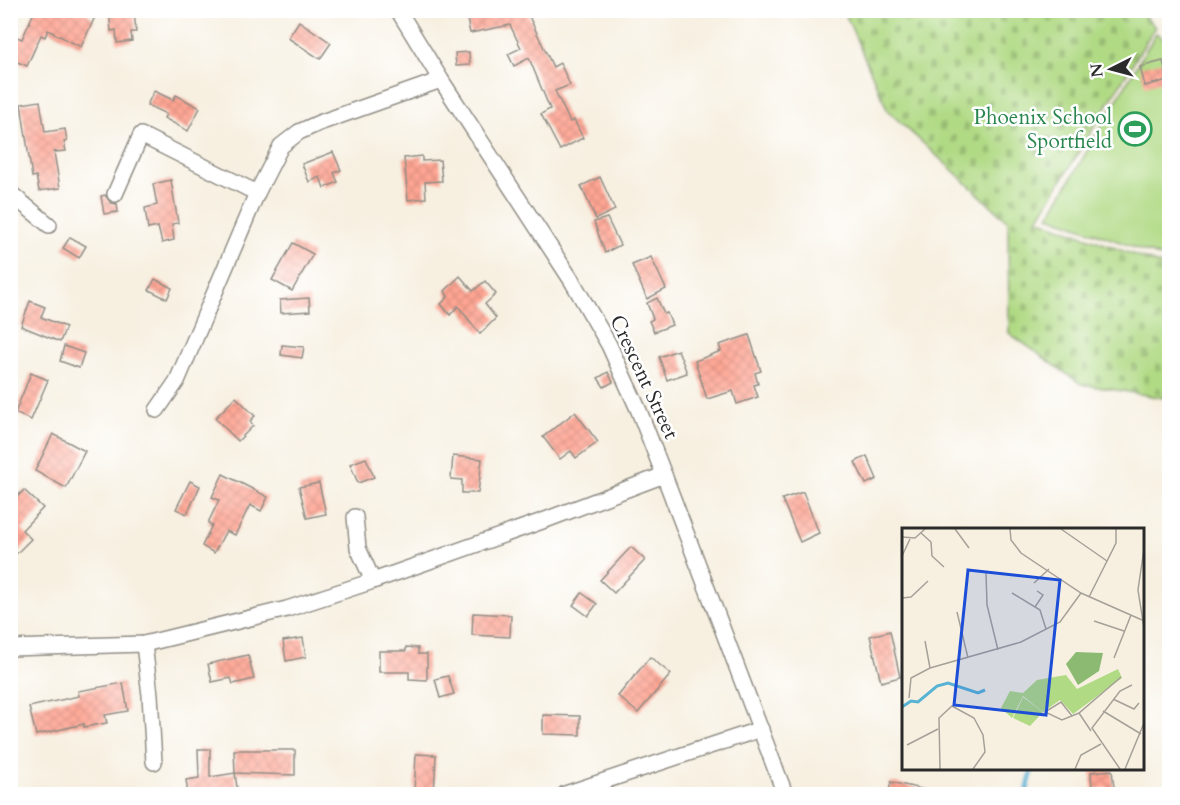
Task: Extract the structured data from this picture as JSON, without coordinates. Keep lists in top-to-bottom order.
{
  "streets": {
    "street": ["Crescent Street"]
  },
  "places": {
    "sports": ["Phoenix School Sportfield"]
  },
  "north": "left"
}
